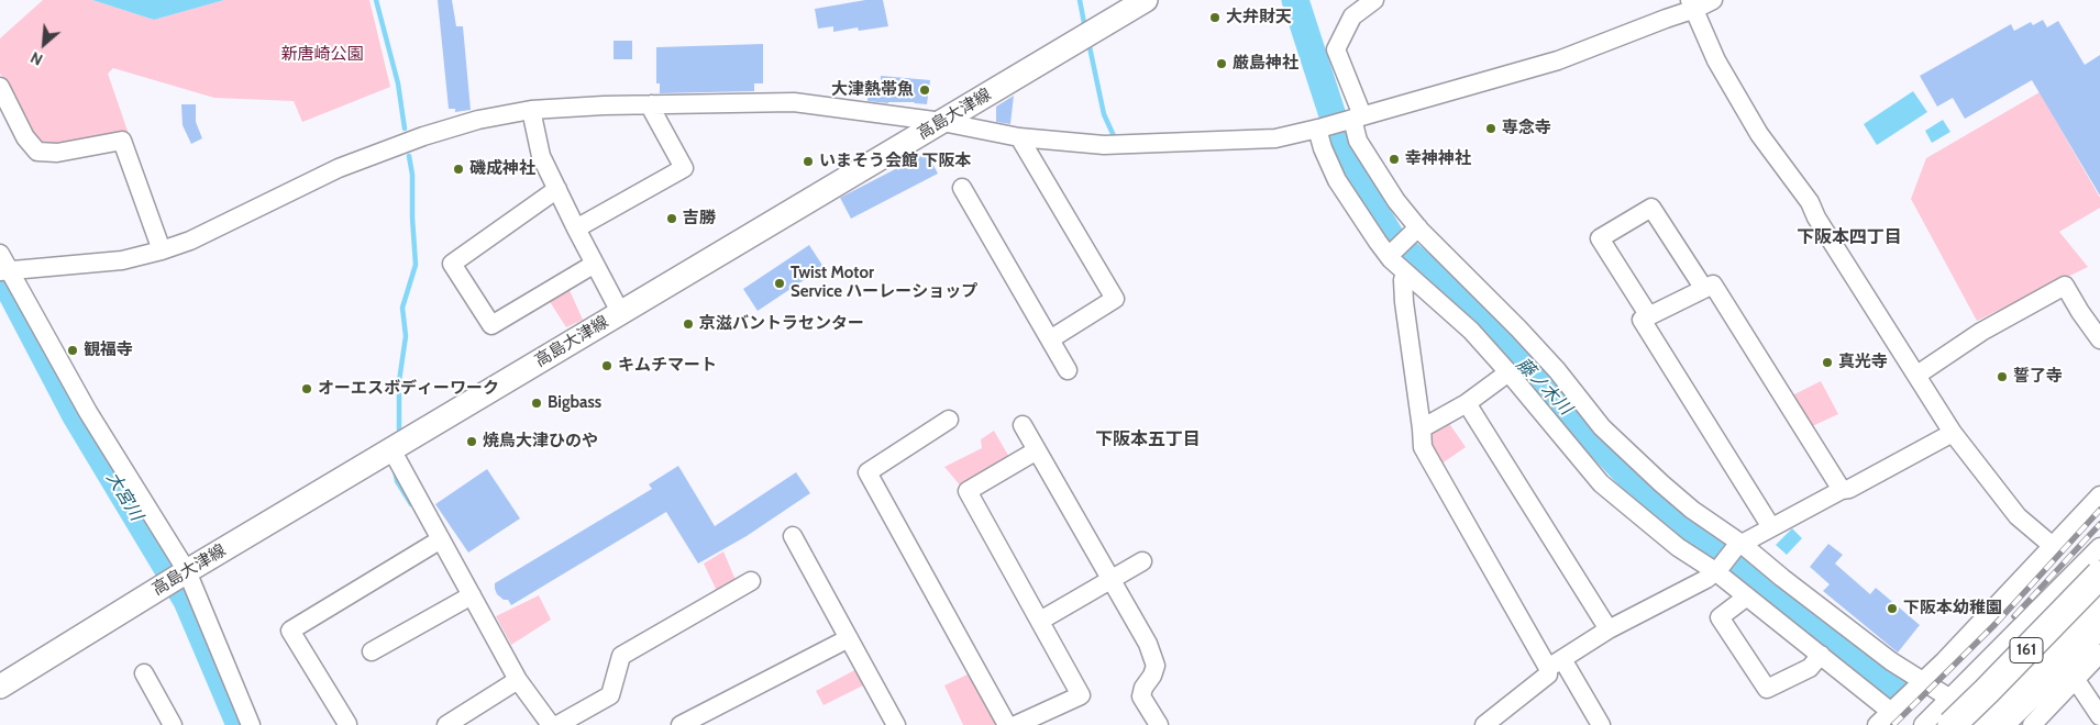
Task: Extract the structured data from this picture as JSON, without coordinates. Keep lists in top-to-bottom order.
{
  "streets": {
    "highway": ["161"],
    "main road": ["高島大津線"]
  },
  "districts": ["下阪本四丁目", "下阪本五丁目"],
  "water": ["藤ノ木川", "大宮川"],
  "parks": ["新唐崎公園"],
  "places": [
    "大弁財天",
    "厳島神社",
    "大津熱帯魚",
    "専念寺",
    "幸神神社",
    "いまそう会館 下阪本",
    "磯成神社",
    "吉勝",
    "Twist Motor Service ハーレーショップ",
    "京滋バントラセンター",
    "観福寺",
    "真光寺",
    "キムチマート",
    "誓了寺",
    "オーエスボディーワーク",
    "Bigbass",
    "焼鳥大津ひのや",
    "下阪本幼稚園"
  ],
  "north": "bottom left"
}
